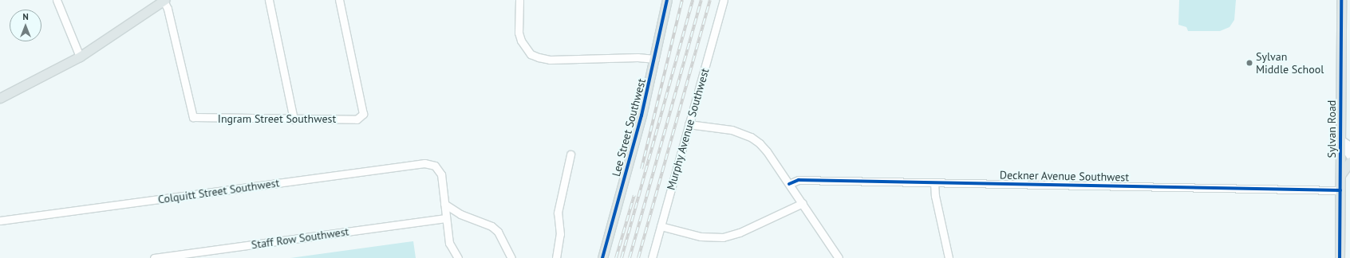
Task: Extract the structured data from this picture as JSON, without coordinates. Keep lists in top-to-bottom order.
{
  "streets": {
    "main road": ["Lee Street Southwest", "Sylvan Road"],
    "street": [
      "Ingram Street Southwest",
      "Murphy Avenue Southwest",
      "Deckner Avenue Southwest",
      "Colquitt Street Southwest",
      "Staff Row Southwest"
    ]
  },
  "crossings": [
    ["Sylvan Road", "Deckner Avenue Southwest"]
  ],
  "places": ["Sylvan Middle School"],
  "north": "top"
}
